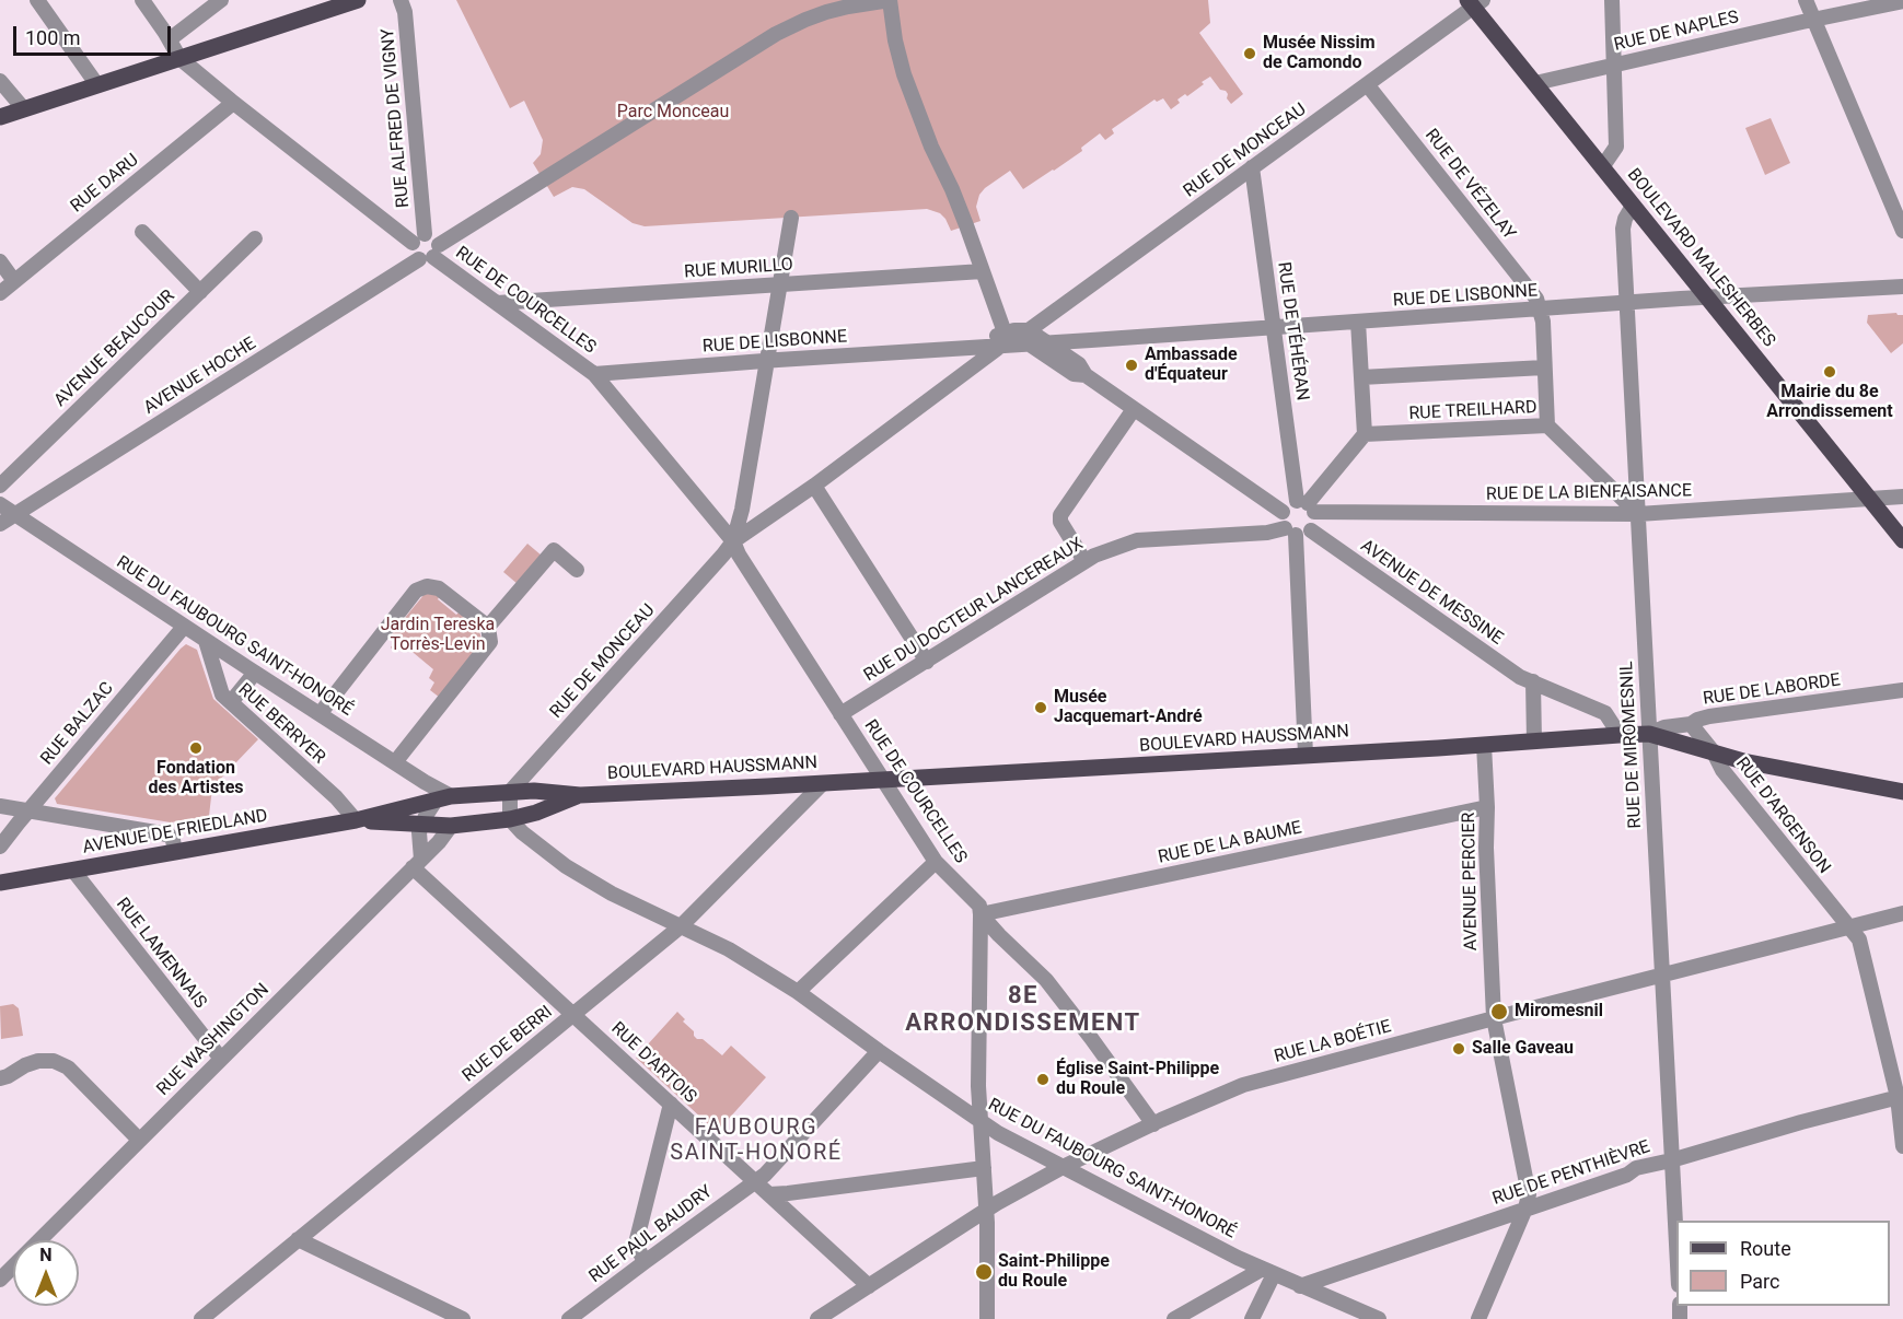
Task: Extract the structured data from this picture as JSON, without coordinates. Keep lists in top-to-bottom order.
{
  "streets": {
    "main road": ["BOULEVARD MALESHERBES", "BOULEVARD HAUSSMANN", "AVENUE DE FRIEDLAND"],
    "street": [
      "RUE DE NAPLES",
      "RUE ALFRED DE VIGNY",
      "RUE DE MONCEAU",
      "RUE DARU",
      "RUE DE VÉZELAY",
      "RUE MURILLO",
      "RUE DE LISBONNE",
      "RUE DE COURCELLES",
      "RUE DE TÉHÉRAN",
      "AVENUE BEAUCOUR",
      "AVENUE HOCHE",
      "RUE TREILHARD",
      "RUE DE LA BIENFAISANCE",
      "AVENUE DE MESSINE",
      "RUE DU DOCTEUR LANCEREAUX",
      "RUE DU FAUBOURG SAINT-HONORÉ",
      "RUE DE LABORDE",
      "RUE BALZAC",
      "RUE BERRYER",
      "RUE DE MIROMESNIL",
      "RUE D'ARGENSON",
      "RUE DE LA BAUME",
      "AVENUE PERCIER",
      "RUE LAMENNAIS",
      "RUE WASHINGTON",
      "RUE LA BOÉTIE",
      "RUE DE BERRI",
      "RUE D'ARTOIS",
      "RUE DE PENTHIÈVRE",
      "RUE PAUL BAUDRY"
    ]
  },
  "crossings": [
    ["RUE DE NAPLES", "BOULEVARD MALESHERBES"],
    ["RUE ALFRED DE VIGNY", "RUE DE COURCELLES"],
    ["RUE DE MONCEAU", "RUE DE VÉZELAY"],
    ["RUE DE MONCEAU", "BOULEVARD MALESHERBES"],
    ["RUE DE MONCEAU", "RUE DE LISBONNE"],
    ["RUE DE MONCEAU", "RUE DE COURCELLES"],
    ["RUE DE MONCEAU", "RUE DE TÉHÉRAN"],
    ["RUE DE MONCEAU", "BOULEVARD HAUSSMANN"],
    ["RUE DE VÉZELAY", "RUE DE LISBONNE"],
    ["BOULEVARD MALESHERBES", "RUE DE LISBONNE"],
    ["BOULEVARD MALESHERBES", "RUE DE LA BIENFAISANCE"],
    ["BOULEVARD MALESHERBES", "RUE DE MIROMESNIL"],
    ["RUE MURILLO", "RUE DE COURCELLES"],
    ["RUE DE LISBONNE", "RUE DE COURCELLES"],
    ["RUE DE LISBONNE", "RUE DE TÉHÉRAN"],
    ["RUE DE LISBONNE", "RUE DE MIROMESNIL"],
    ["RUE DE COURCELLES", "AVENUE HOCHE"],
    ["RUE DE COURCELLES", "RUE DU DOCTEUR LANCEREAUX"],
    ["RUE DE COURCELLES", "BOULEVARD HAUSSMANN"],
    ["RUE DE COURCELLES", "RUE DE LA BAUME"],
    ["RUE DE COURCELLES", "RUE LA BOÉTIE"],
    ["RUE DE TÉHÉRAN", "RUE DE LA BIENFAISANCE"],
    ["RUE DE TÉHÉRAN", "AVENUE DE MESSINE"],
    ["RUE DE TÉHÉRAN", "RUE DU DOCTEUR LANCEREAUX"],
    ["AVENUE HOCHE", "RUE DU FAUBOURG SAINT-HONORÉ"],
    ["RUE TREILHARD", "RUE DE LA BIENFAISANCE"],
    ["RUE TREILHARD", "RUE DE MIROMESNIL"],
    ["RUE DE LA BIENFAISANCE", "AVENUE DE MESSINE"],
    ["RUE DE LA BIENFAISANCE", "RUE DU DOCTEUR LANCEREAUX"],
    ["RUE DE LA BIENFAISANCE", "RUE DE MIROMESNIL"],
    ["AVENUE DE MESSINE", "RUE DU DOCTEUR LANCEREAUX"],
    ["AVENUE DE MESSINE", "BOULEVARD HAUSSMANN"],
    ["RUE DU FAUBOURG SAINT-HONORÉ", "RUE BALZAC"],
    ["RUE DU FAUBOURG SAINT-HONORÉ", "RUE BERRYER"],
    ["RUE DU FAUBOURG SAINT-HONORÉ", "BOULEVARD HAUSSMANN"],
    ["RUE DU FAUBOURG SAINT-HONORÉ", "AVENUE DE FRIEDLAND"],
    ["RUE DU FAUBOURG SAINT-HONORÉ", "RUE LA BOÉTIE"],
    ["RUE DU FAUBOURG SAINT-HONORÉ", "RUE DE BERRI"],
    ["RUE DU FAUBOURG SAINT-HONORÉ", "RUE DE PENTHIÈVRE"],
    ["RUE DU FAUBOURG SAINT-HONORÉ", "RUE PAUL BAUDRY"],
    ["RUE DE LABORDE", "BOULEVARD HAUSSMANN"],
    ["RUE DE LABORDE", "RUE DE MIROMESNIL"],
    ["RUE DE LABORDE", "RUE D'ARGENSON"],
    ["RUE BERRYER", "AVENUE DE FRIEDLAND"],
    ["BOULEVARD HAUSSMANN", "RUE DE MIROMESNIL"],
    ["BOULEVARD HAUSSMANN", "RUE D'ARGENSON"],
    ["BOULEVARD HAUSSMANN", "AVENUE DE FRIEDLAND"],
    ["BOULEVARD HAUSSMANN", "AVENUE PERCIER"],
    ["BOULEVARD HAUSSMANN", "RUE WASHINGTON"],
    ["BOULEVARD HAUSSMANN", "RUE DE BERRI"],
    ["RUE DE MIROMESNIL", "RUE LA BOÉTIE"],
    ["RUE DE MIROMESNIL", "RUE DE PENTHIÈVRE"],
    ["RUE D'ARGENSON", "RUE LA BOÉTIE"],
    ["RUE D'ARGENSON", "RUE DE PENTHIÈVRE"],
    ["AVENUE DE FRIEDLAND", "RUE LAMENNAIS"],
    ["RUE DE LA BAUME", "AVENUE PERCIER"],
    ["AVENUE PERCIER", "RUE LA BOÉTIE"],
    ["AVENUE PERCIER", "RUE DE PENTHIÈVRE"],
    ["RUE LAMENNAIS", "RUE WASHINGTON"],
    ["RUE WASHINGTON", "RUE D'ARTOIS"],
    ["RUE LA BOÉTIE", "RUE D'ARTOIS"],
    ["RUE DE BERRI", "RUE D'ARTOIS"],
    ["RUE D'ARTOIS", "RUE PAUL BAUDRY"]
  ],
  "districts": ["8E ARRONDISSEMENT", "FAUBOURG SAINT-HONORÉ"],
  "parks": ["Parc Monceau", "Jardin Tereska Torrès-Levin"],
  "places": [
    "Musée Nissim de Camondo",
    "Ambassade d'Équateur",
    "Mairie du 8e Arrondissement",
    "Musée Jacquemart-André",
    "Fondation des Artistes",
    "Miromesnil",
    "Salle Gaveau",
    "Église Saint-Philippe du Roule",
    "Saint-Philippe du Roule"
  ],
  "legend": ["Route", "Parc"],
  "scale_bar": "100 m",
  "north": "top"
}
